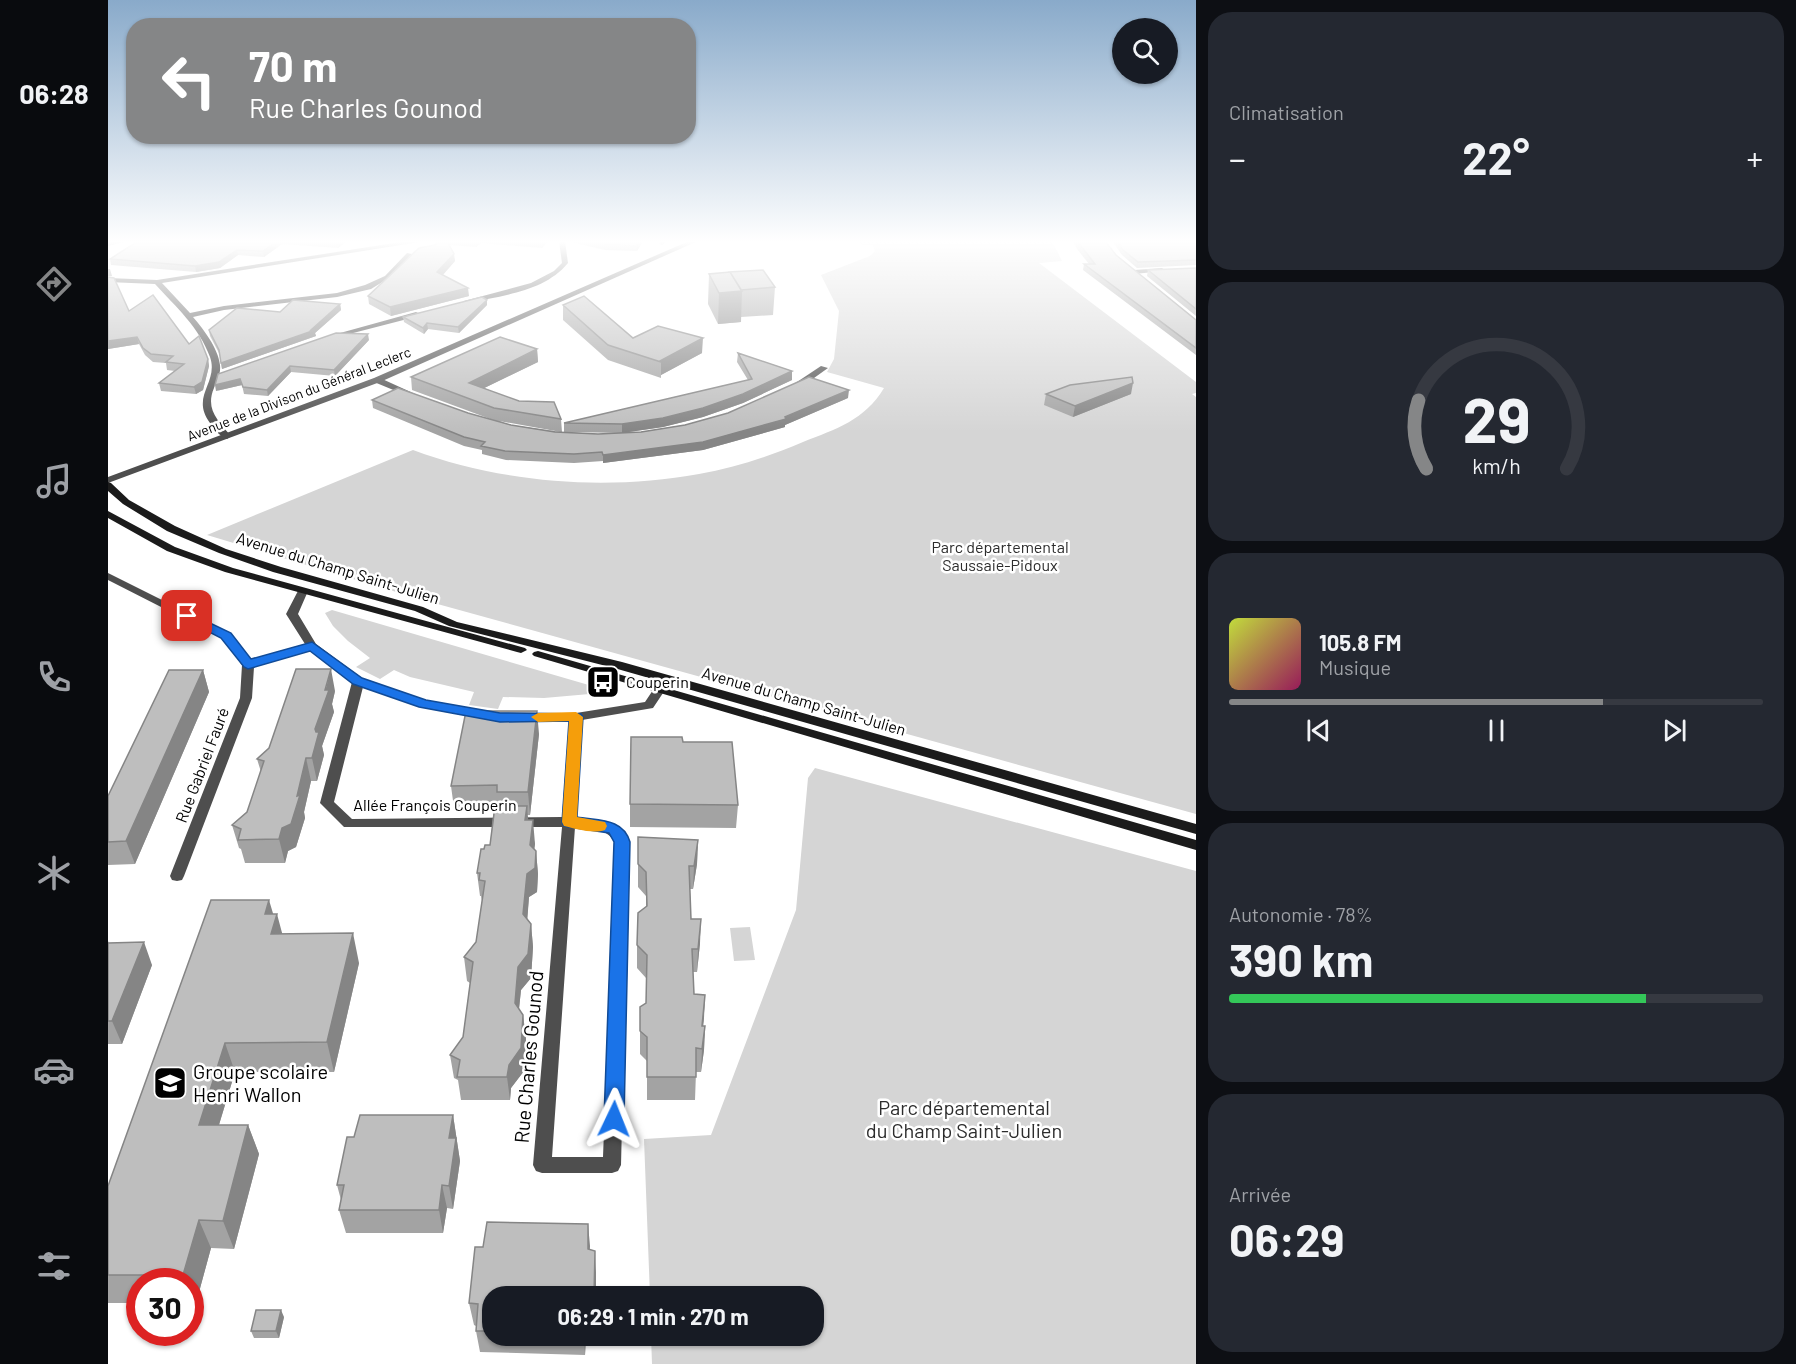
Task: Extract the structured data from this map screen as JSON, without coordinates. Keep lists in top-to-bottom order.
{
  "streets": {
    "main road": ["Avenue du Champ Saint-Julien"],
    "street": [
      "Avenue de la Divison du Général Leclerc",
      "Rue Gabriel Fauré",
      "Allée François Couperin",
      "Rue Charles Gounod"
    ]
  },
  "crossings": [
    ["Avenue de la Divison du Général Leclerc", "Avenue du Champ Saint-Julien"],
    ["Allée François Couperin", "Rue Charles Gounod"]
  ],
  "parks": ["Parc départemental Saussaie-Pidoux", "Parc départemental du Champ Saint-Julien"],
  "places": {
    "bus stop": ["Couperin"],
    "school or university": ["Groupe scolaire Henri Wallon"]
  },
  "page": {
    "tabs": "06:28",
    "tile": [
      "Climatisation",
      ["Autonomie · 78%", "390 km"],
      ["Arrivée", "06:29"]
    ],
    "turn": ["70 m", "Rue Charles Gounod"],
    "heat": ["−", "22°", "+"],
    "song": ["105.8 FM", "Musique"],
    "limit": "30",
    "trip": "06:29 · 1 min · 270 m",
    "gauge": ["29", "km/h"]
  }
}
